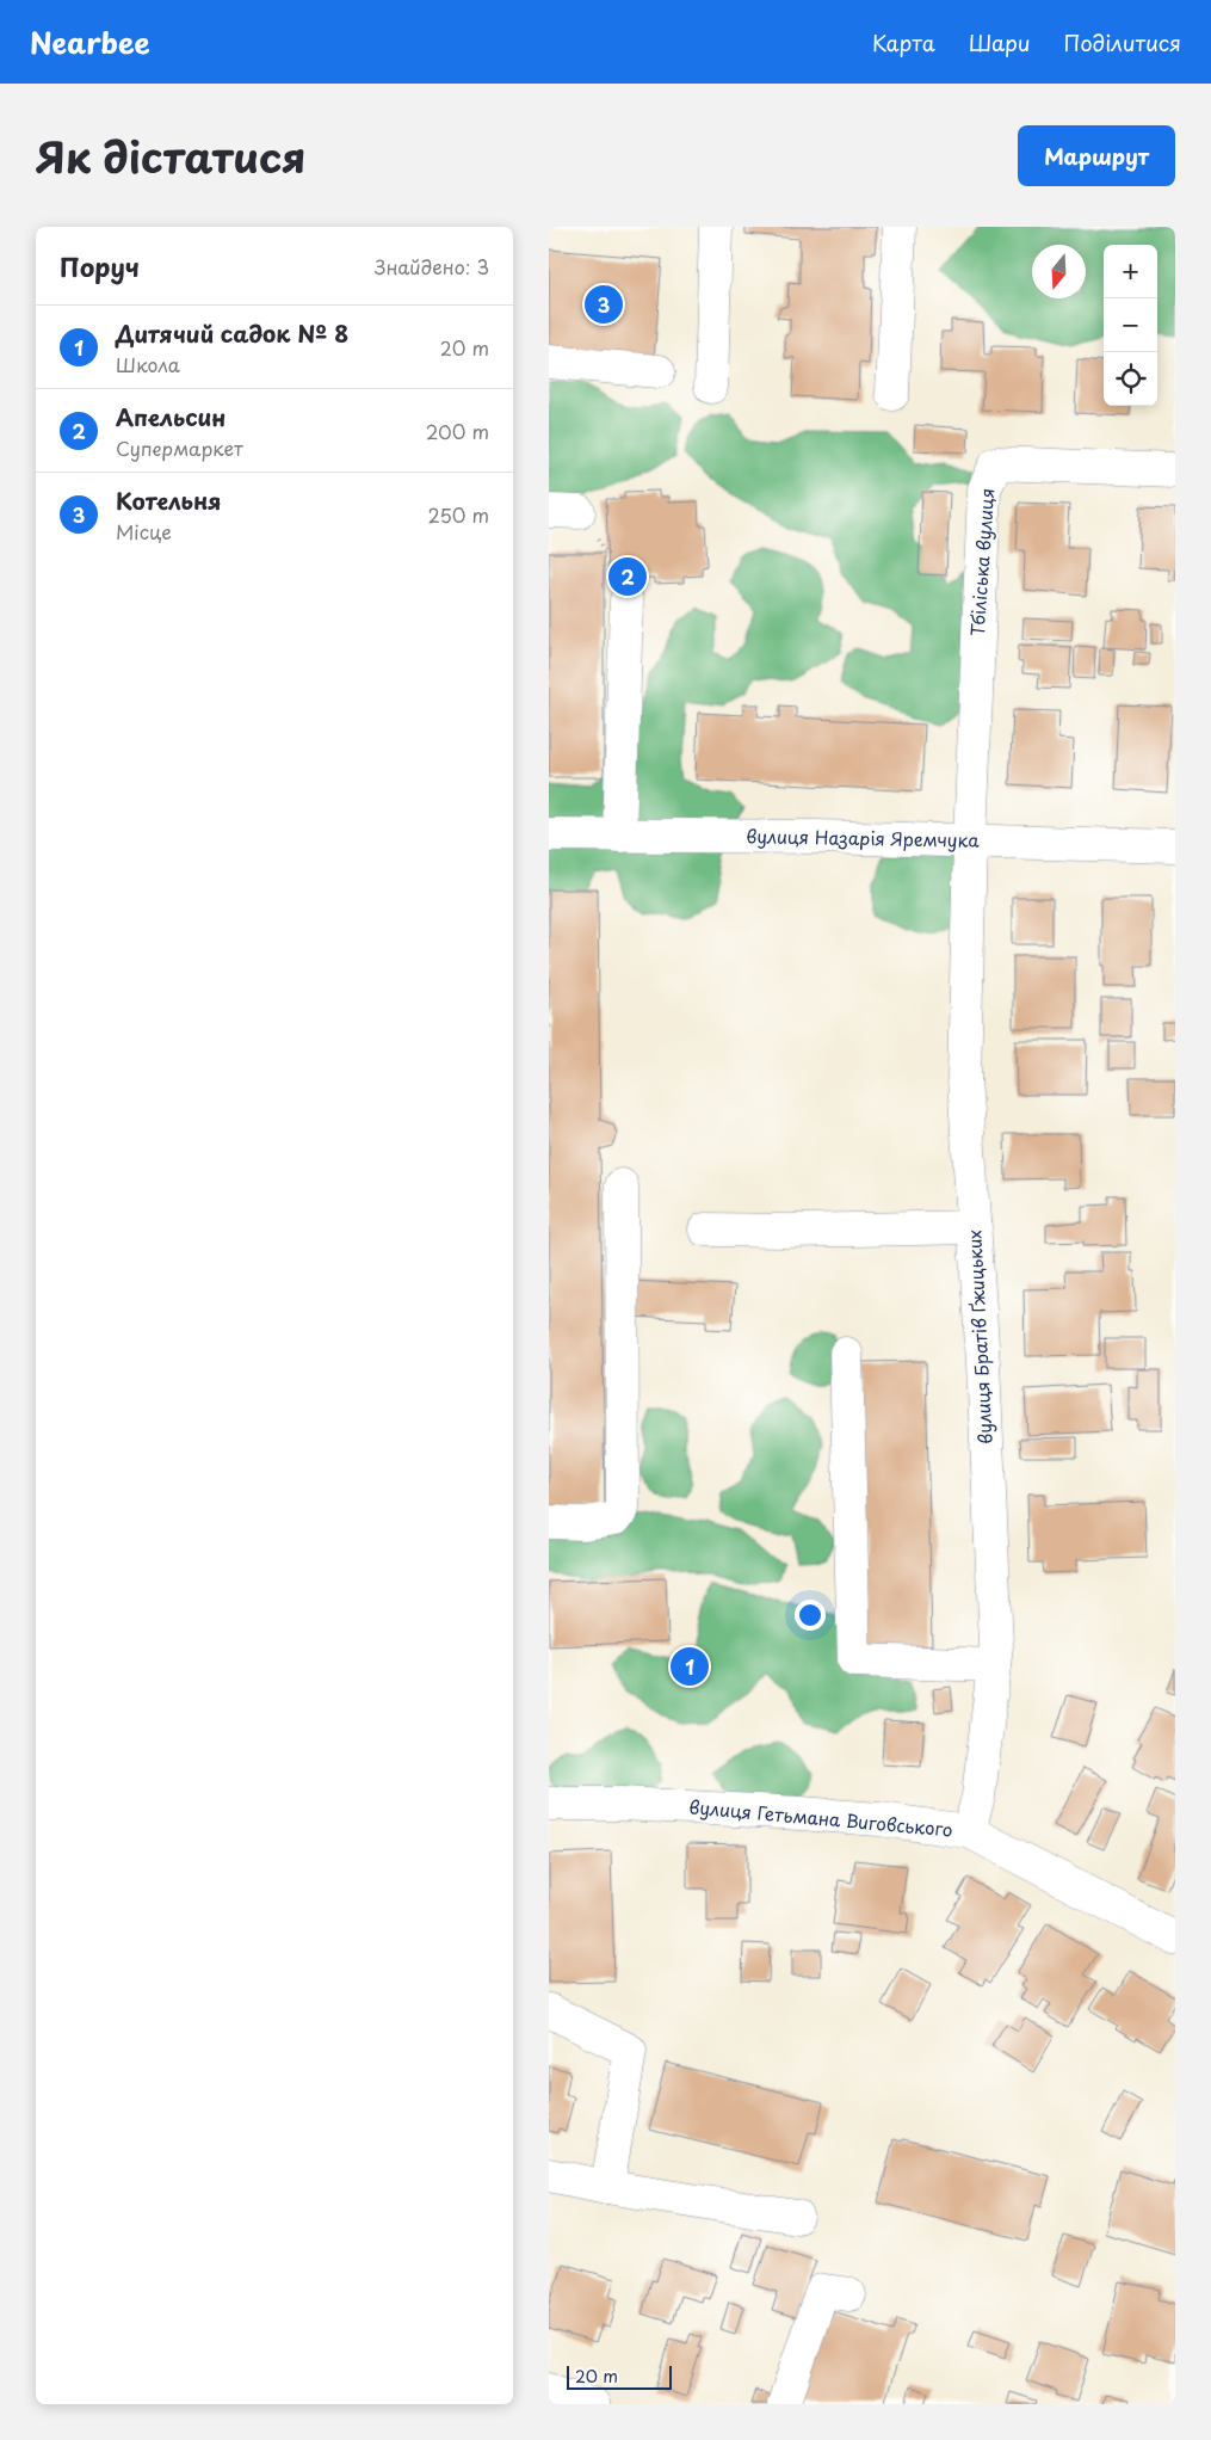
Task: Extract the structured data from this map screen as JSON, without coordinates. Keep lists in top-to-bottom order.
{
  "streets": {
    "street": [
      "Тбіліська вулиця",
      "вулиця Назарія Яремчука",
      "вулиця Братів Ґжицьких",
      "вулиця Гетьмана Виговського"
    ]
  },
  "crossings": [
    ["Тбіліська вулиця", "вулиця Назарія Яремчука"],
    ["Тбіліська вулиця", "вулиця Братів Ґжицьких"],
    ["вулиця Назарія Яремчука", "вулиця Братів Ґжицьких"],
    ["вулиця Братів Ґжицьких", "вулиця Гетьмана Виговського"]
  ],
  "scale_bar": "20 m",
  "north": "bottom",
  "page": {
    "header": "Nearbee",
    "nav": ["Карта", "Шари", "Поділитися"],
    "title": "Як дістатися",
    "buttons": "Маршрут",
    "heading": ["Поруч", "Знайдено: 3"],
    "map_buttons": ["+", "−"],
    "pins": ["3", "2", "1"],
    "list": [
      {
        "mark": "1",
        "name": "Дитячий садок № 8",
        "note": "Школа",
        "value": "20 m"
      },
      {
        "mark": "2",
        "name": "Апельсин",
        "note": "Супермаркет",
        "value": "200 m"
      },
      {
        "mark": "3",
        "name": "Котельня",
        "note": "Місце",
        "value": "250 m"
      }
    ],
    "scale": "20 m"
  }
}
